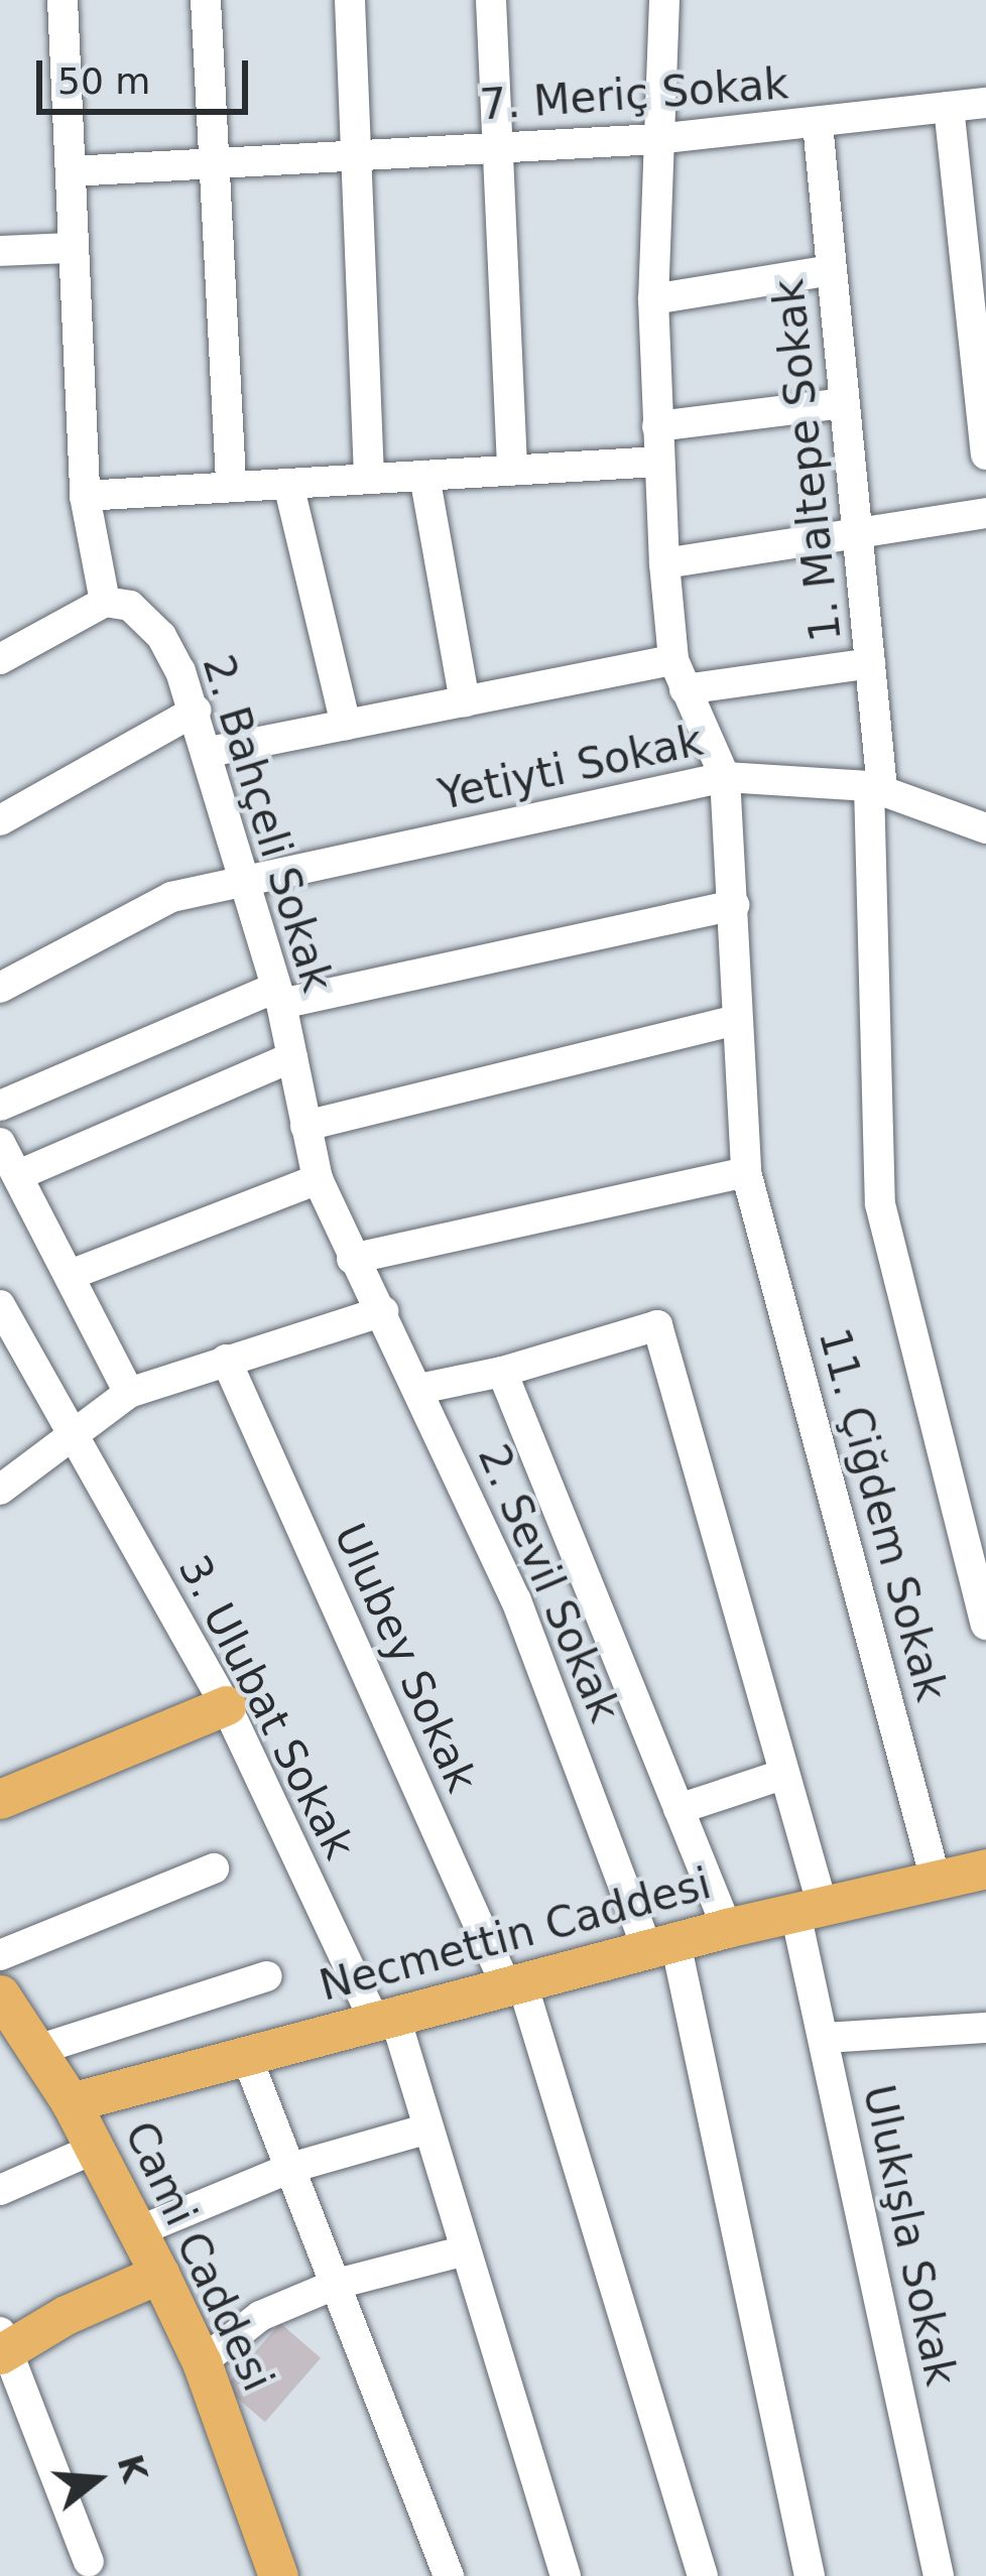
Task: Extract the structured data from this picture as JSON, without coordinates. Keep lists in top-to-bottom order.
{
  "streets": {
    "main road": ["Necmettin Caddesi", "Cami Caddesi"],
    "street": [
      "7. Meriç Sokak",
      "1. Maltepe Sokak",
      "Yetiyti Sokak",
      "2. Bahçeli Sokak",
      "11. Çiğdem Sokak",
      "2. Sevil Sokak",
      "Ulubey Sokak",
      "3. Ulubat Sokak",
      "Ulukışla Sokak"
    ]
  },
  "crossings": [
    ["7. Meriç Sokak", "1. Maltepe Sokak"],
    ["7. Meriç Sokak", "11. Çiğdem Sokak"],
    ["1. Maltepe Sokak", "Yetiyti Sokak"],
    ["Yetiyti Sokak", "2. Bahçeli Sokak"],
    ["Yetiyti Sokak", "11. Çiğdem Sokak"],
    ["2. Bahçeli Sokak", "2. Sevil Sokak"],
    ["11. Çiğdem Sokak", "Necmettin Caddesi"],
    ["2. Sevil Sokak", "Necmettin Caddesi"],
    ["Ulubey Sokak", "Necmettin Caddesi"],
    ["3. Ulubat Sokak", "Necmettin Caddesi"],
    ["Necmettin Caddesi", "Ulukışla Sokak"],
    ["Necmettin Caddesi", "Cami Caddesi"]
  ],
  "scale_bar": "50 m",
  "north": "right"
}
